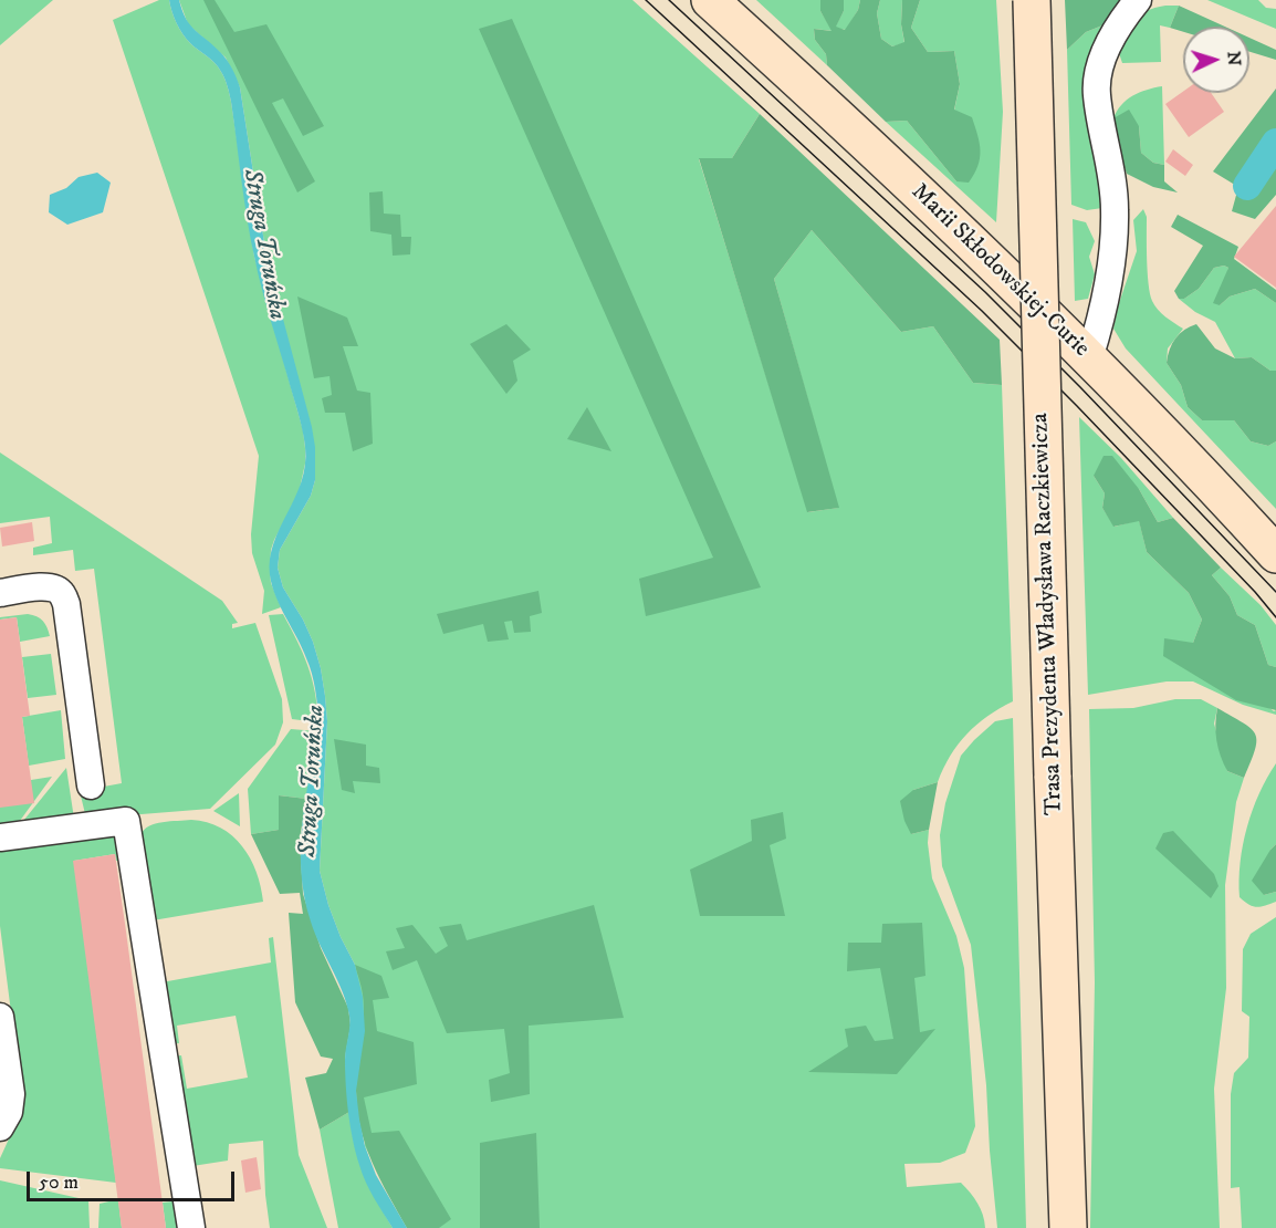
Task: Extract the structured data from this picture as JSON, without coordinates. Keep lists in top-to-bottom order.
{
  "streets": {
    "main road": ["Marii Skłodowskiej-Curie", "Trasa Prezydenta Władysława Raczkiewicza"]
  },
  "water": ["Struga Toruńska"],
  "scale_bar": "50 m",
  "north": "right"
}
